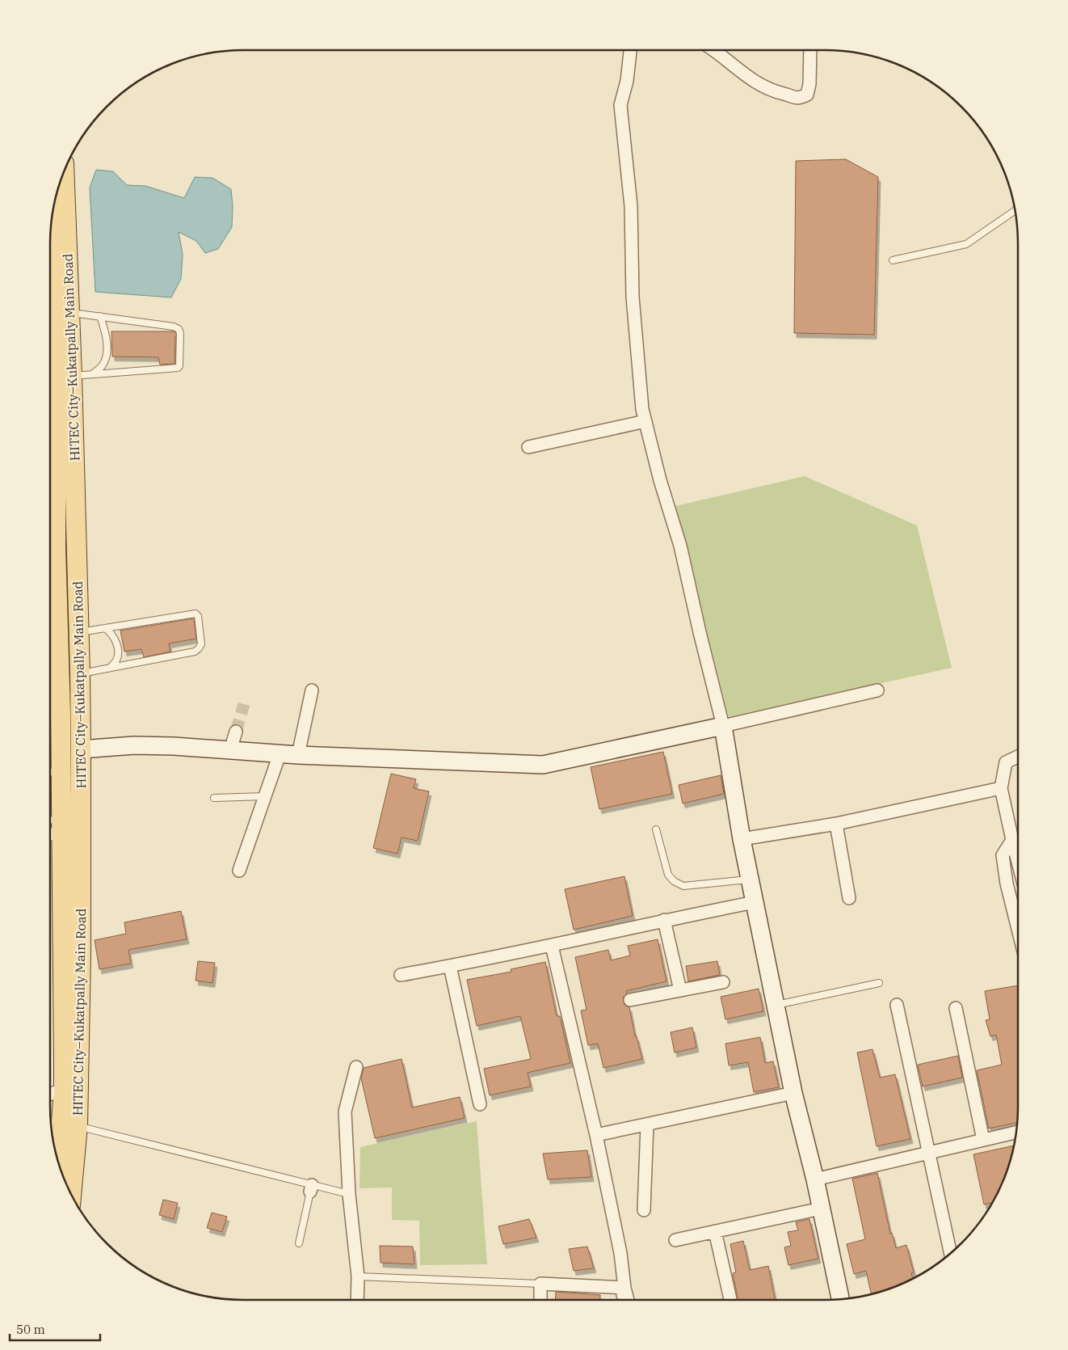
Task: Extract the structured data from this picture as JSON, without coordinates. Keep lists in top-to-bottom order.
{
  "streets": {
    "main road": ["HITEC City–Kukatpally Main Road"]
  },
  "scale_bar": "50 m"
}
